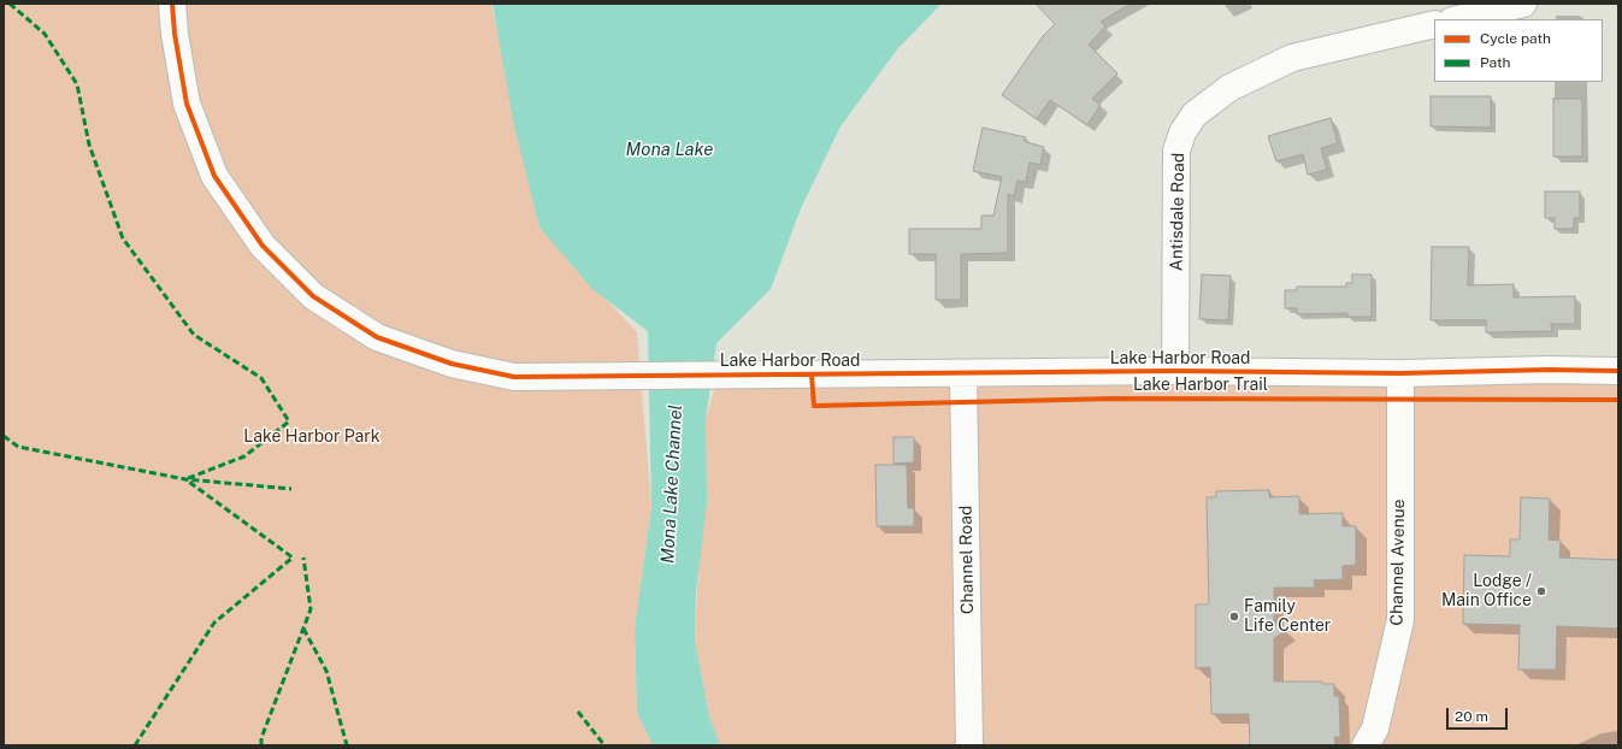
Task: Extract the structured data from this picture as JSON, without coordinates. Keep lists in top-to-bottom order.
{
  "streets": {
    "street": [
      "Antisdale Road",
      "Lake Harbor Road",
      "Channel Road",
      "Channel Avenue"
    ],
    "cycle path": ["Lake Harbor Trail"]
  },
  "crossings": [
    ["Antisdale Road", "Lake Harbor Road"],
    ["Lake Harbor Road", "Channel Road"],
    ["Lake Harbor Road", "Channel Avenue"]
  ],
  "water": ["Mona Lake", "Mona Lake Channel"],
  "parks": ["Lake Harbor Park"],
  "places": ["Lodge / Main Office", "Family Life Center"],
  "legend": ["Cycle path", "Path"],
  "scale_bar": "20 m"
}
